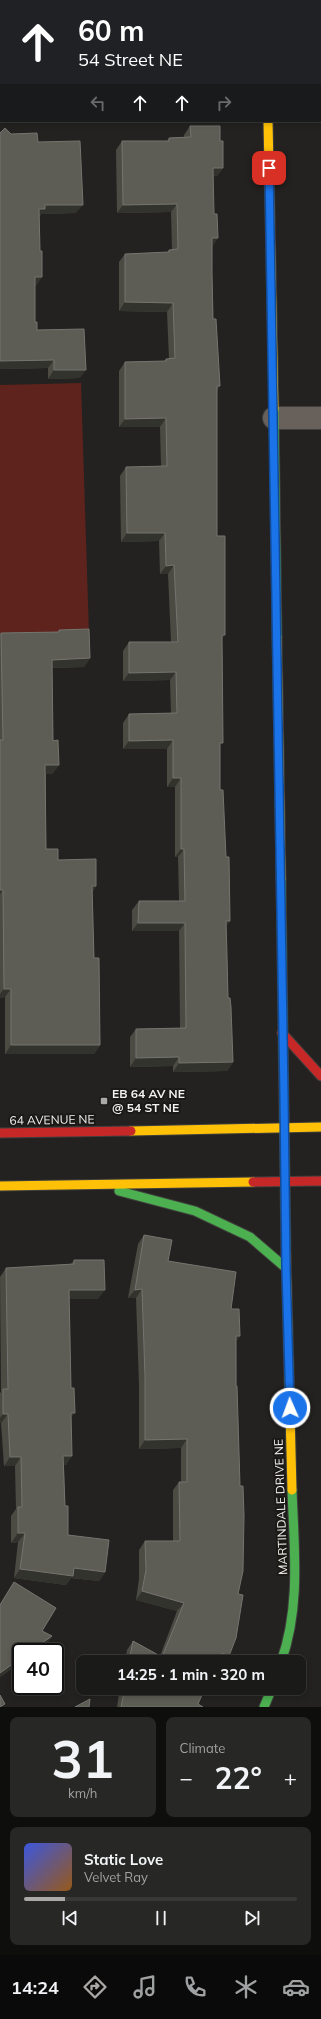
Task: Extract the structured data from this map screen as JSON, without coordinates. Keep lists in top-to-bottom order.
{
  "streets": {
    "street": ["64 AVENUE NE", "MARTINDALE DRIVE NE"]
  },
  "crossings": [
    ["64 AVENUE NE", "MARTINDALE DRIVE NE"]
  ],
  "places": {
    "transit": ["EB 64 AV NE @ 54 ST NE"]
  },
  "page": {
    "turn": ["60 m", "54 Street NE"],
    "limit": "40",
    "trip": "14:25 · 1 min · 320 m",
    "tile": [
      ["31", "km/h"],
      "Climate"
    ],
    "heat": ["−", "22°", "+"],
    "song": ["Static Love", "Velvet Ray"],
    "tabs": "14:24"
  }
}
